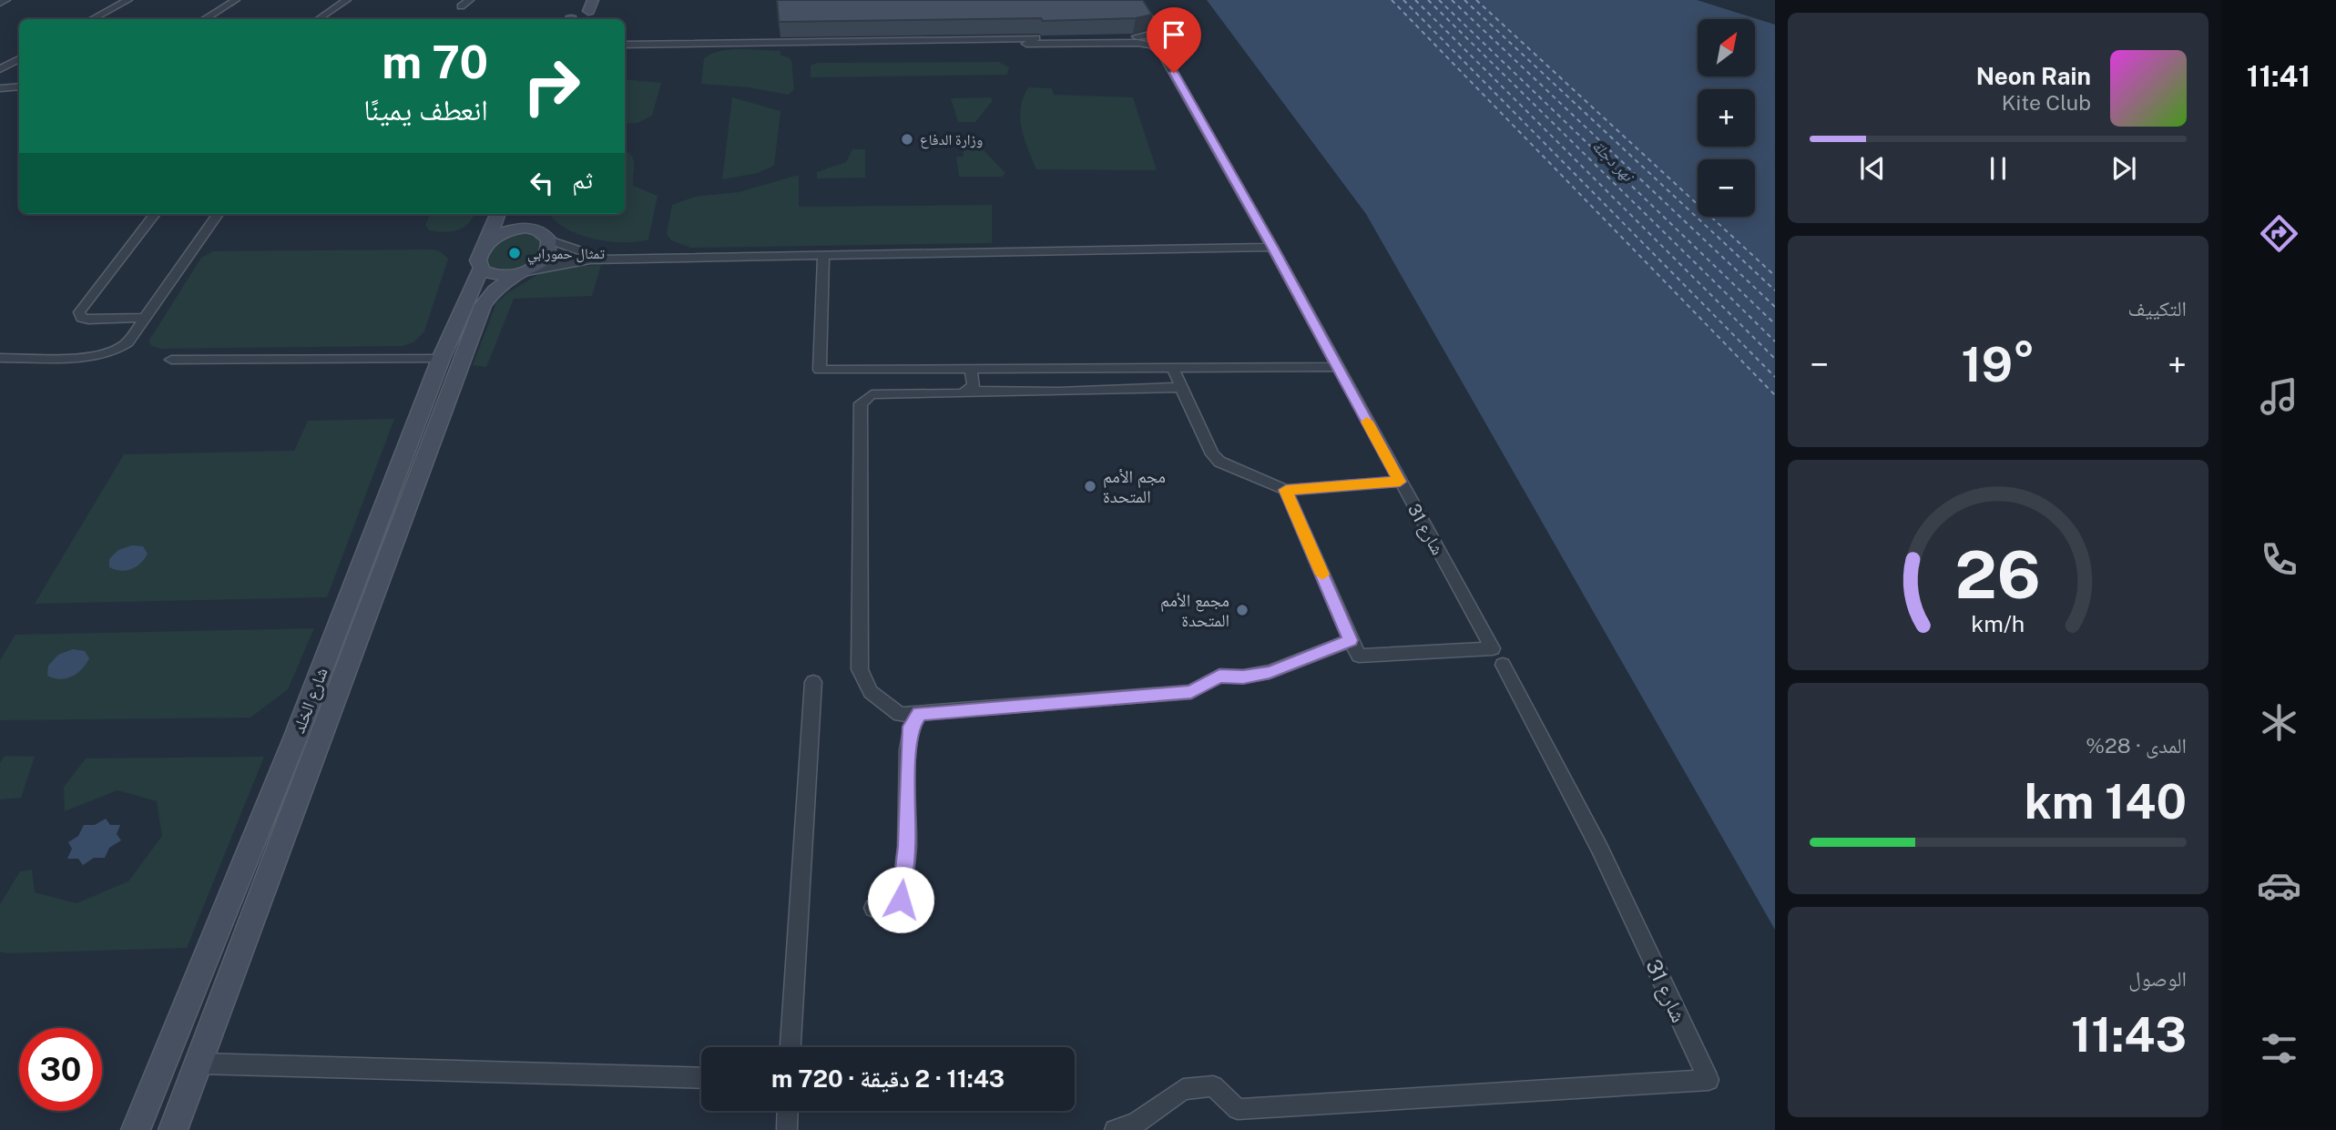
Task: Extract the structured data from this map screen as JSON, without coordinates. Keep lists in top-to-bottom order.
{
  "streets": {
    "main road": ["شارع الخلد"],
    "street": ["شارع 31"]
  },
  "water": ["نهر دجلة"],
  "places": [
    "وزارة الدفاع",
    "تمثال حمورابي",
    "مجم الأمم المتحدة",
    "مجمع الأمم المتحدة"
  ],
  "north": "top right",
  "page": {
    "tabs": "11:41",
    "map_buttons": ["+", "−"],
    "turn": ["70 m", "انعطف يمينًا"],
    "song": ["Neon Rain", "Kite Club"],
    "then": "ثم",
    "tile": [
      "التكييف",
      ["المدى · 28%", "140 km"],
      ["الوصول", "11:43"]
    ],
    "heat": ["−", "19°", "+"],
    "limit": "30",
    "trip": "11:43 · 2 دقيقة · 720 m",
    "gauge": ["26", "km/h"]
  }
}
